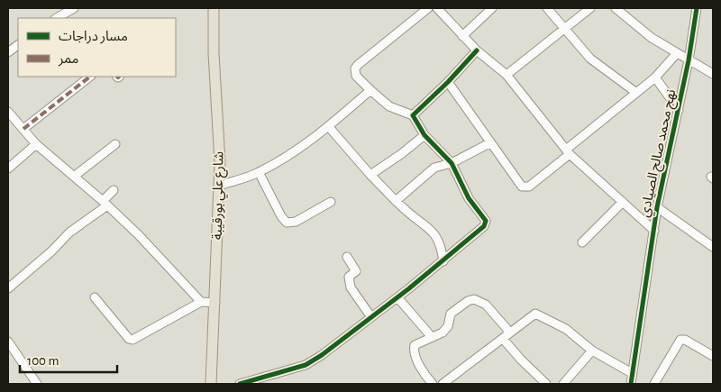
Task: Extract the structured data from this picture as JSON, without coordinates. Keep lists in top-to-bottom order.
{
  "streets": {
    "main road": ["شارع علي بورقيبة"],
    "street": ["نهج محمد صالح الصيادي"]
  },
  "legend": ["مسار دراجات", "ممر"],
  "scale_bar": "100 m"
}
